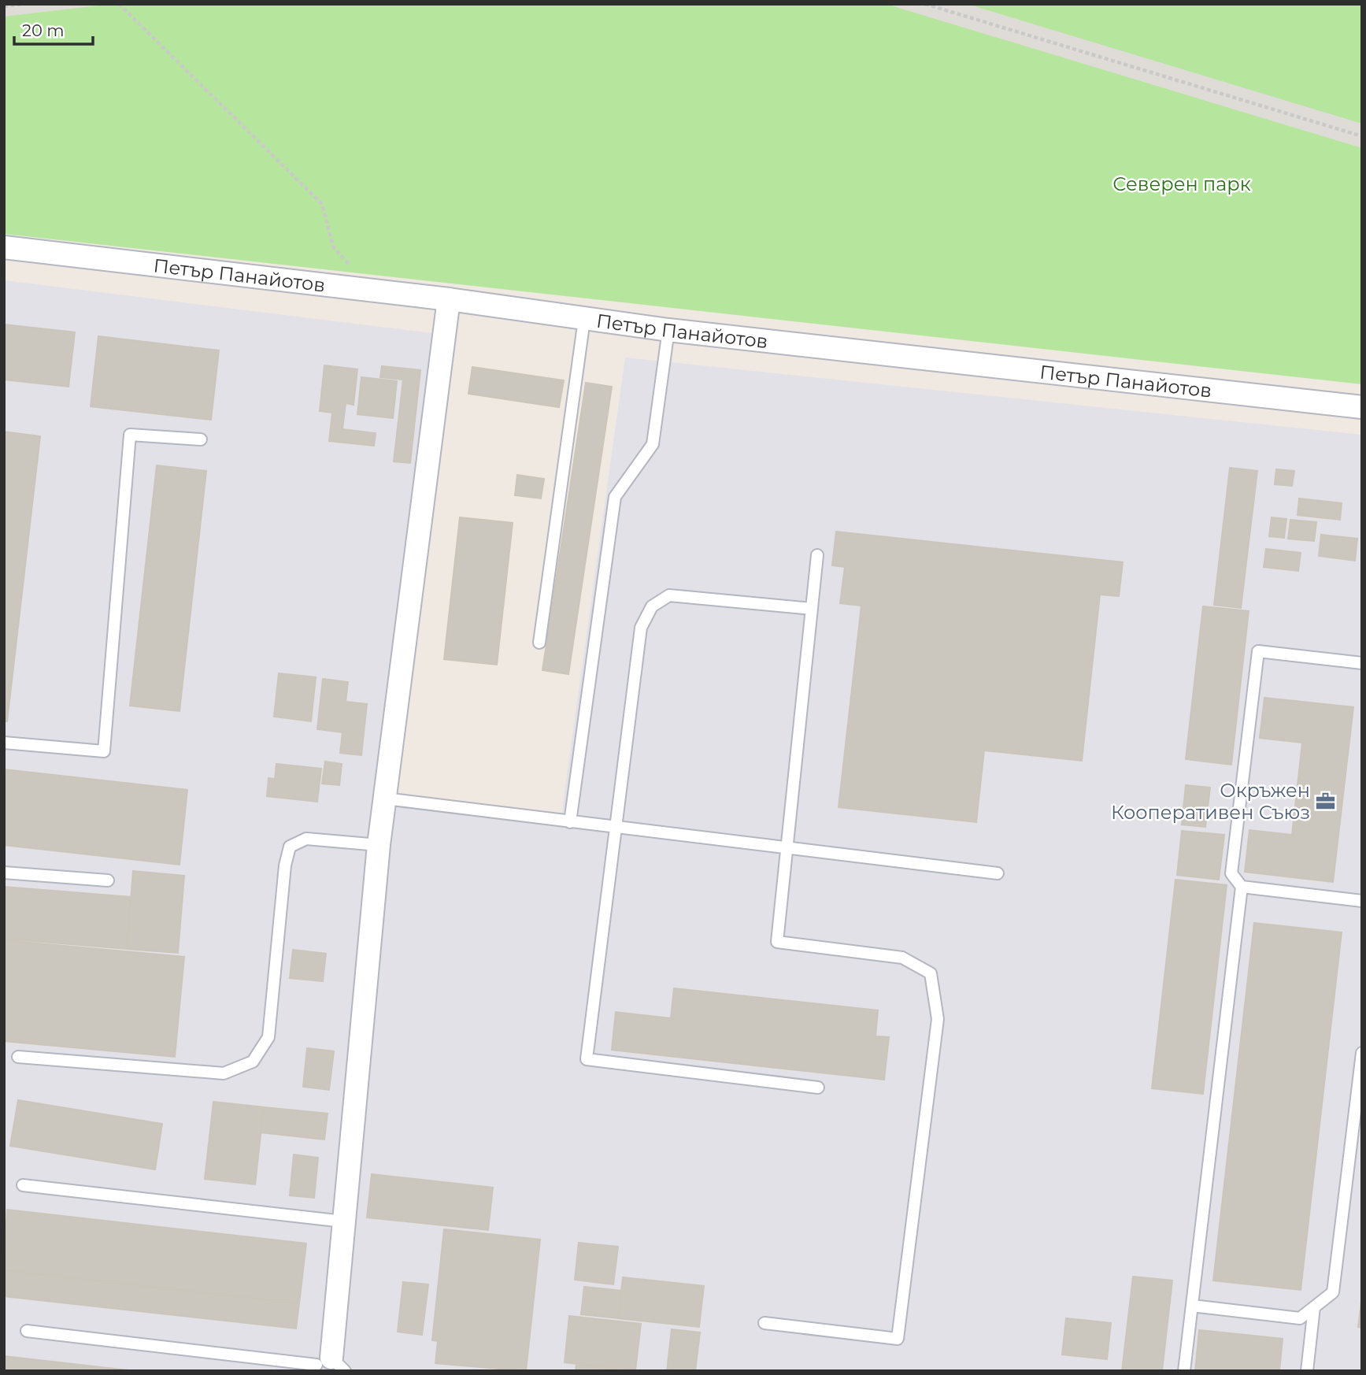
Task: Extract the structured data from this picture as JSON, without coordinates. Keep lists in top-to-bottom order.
{
  "streets": {
    "street": ["Петър Панайотов"]
  },
  "parks": ["Северен парк"],
  "places": {
    "office": ["Окръжен Кооперативен Съюз"]
  },
  "scale_bar": "20 m"
}
